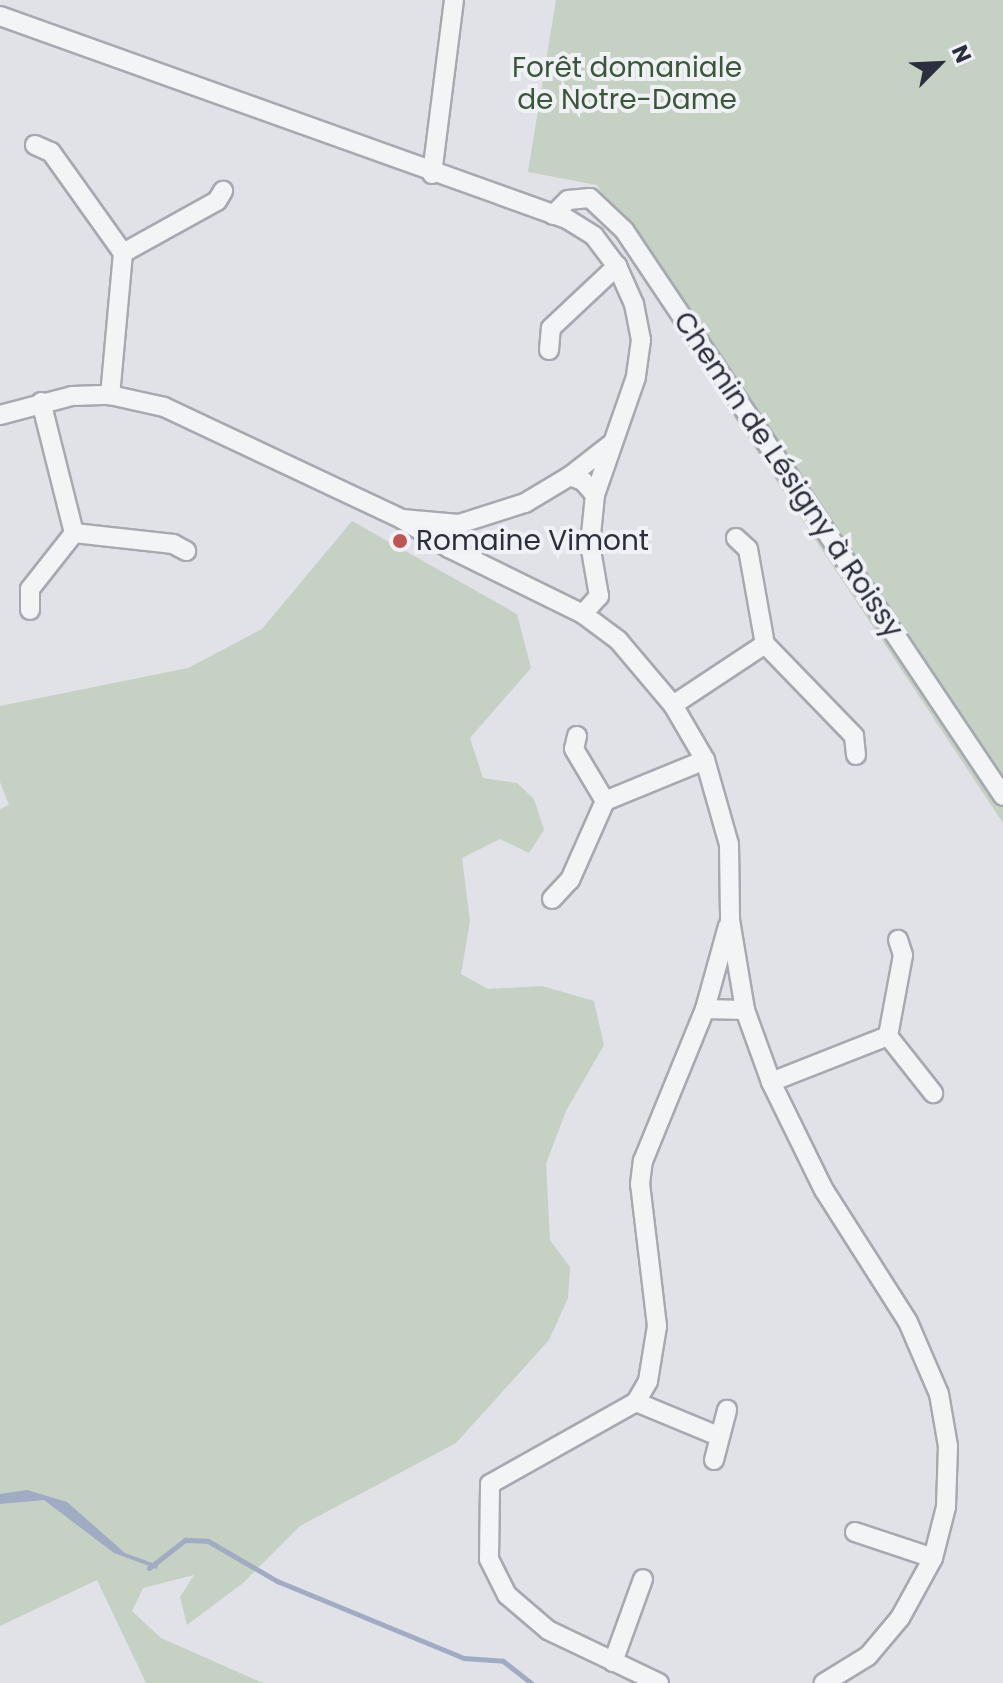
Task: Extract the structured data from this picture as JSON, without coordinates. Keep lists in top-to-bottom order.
{
  "streets": {
    "street": ["Chemin de Lésigny à Roissy"]
  },
  "parks": ["Forêt domaniale de Notre-Dame"],
  "places": ["Romaine Vimont"],
  "north": "top right"
}
